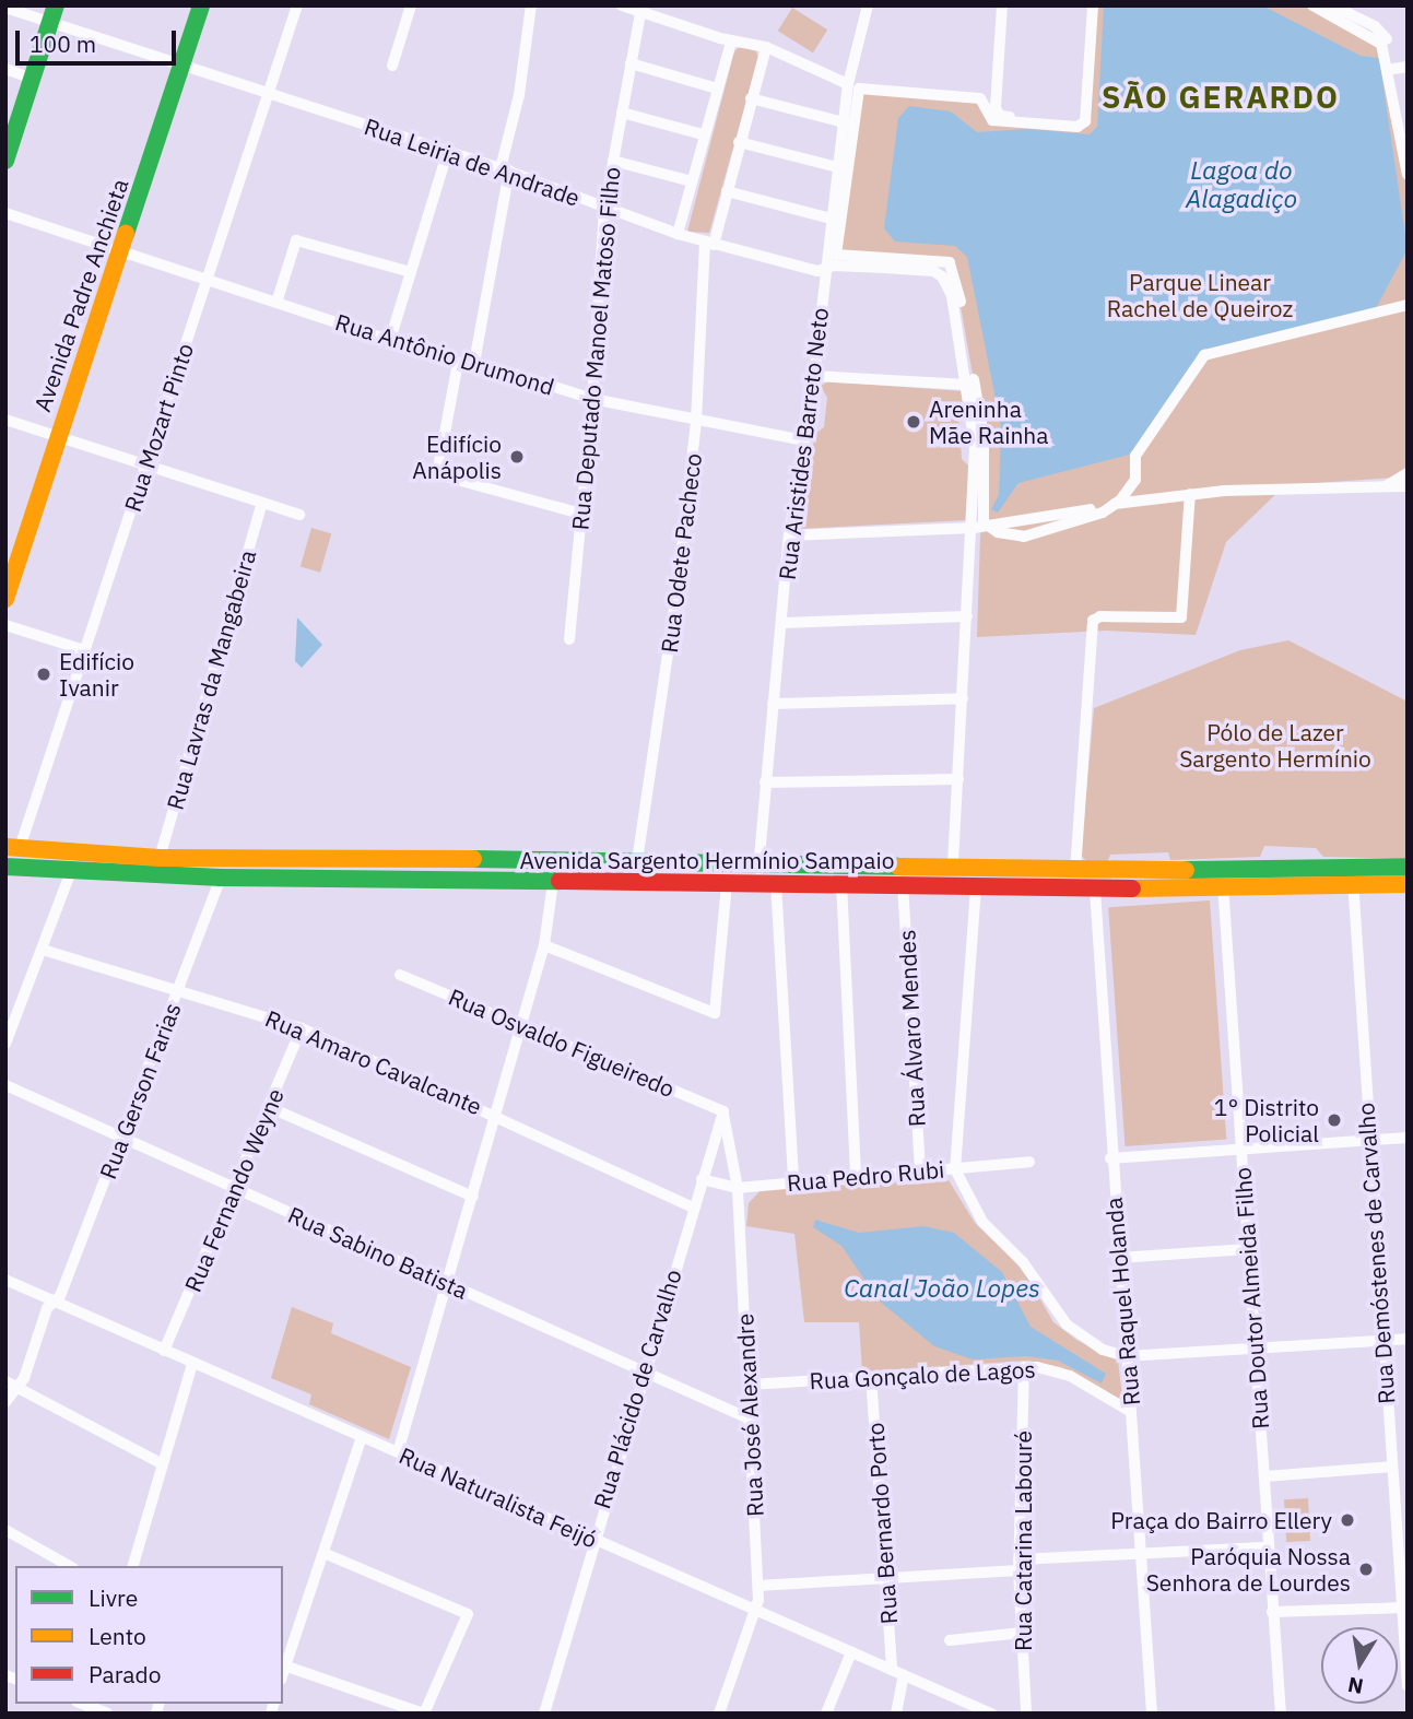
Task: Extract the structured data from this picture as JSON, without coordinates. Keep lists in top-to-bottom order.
{
  "streets": {
    "main road": ["Avenida Padre Anchieta", "Avenida Sargento Hermínio Sampaio"],
    "street": [
      "Rua Leiria de Andrade",
      "Rua Deputado Manoel Matoso Filho",
      "Rua Antônio Drumond",
      "Rua Mozart Pinto",
      "Rua Aristides Barreto Neto",
      "Rua Odete Pacheco",
      "Rua Lavras da Mangabeira",
      "Rua Álvaro Mendes",
      "Rua Osvaldo Figueiredo",
      "Rua Amaro Cavalcante",
      "Rua Gerson Farias",
      "Rua Pedro Rubi",
      "Rua Fernando Weyne",
      "Rua Sabino Batista",
      "Rua Demóstenes de Carvalho",
      "Rua Doutor Almeida Filho",
      "Rua Raquel Holanda",
      "Rua Gonçalo de Lagos",
      "Rua Plácido de Carvalho",
      "Rua José Alexandre",
      "Rua Naturalista Feijó",
      "Rua Bernardo Porto",
      "Rua Catarina Labouré"
    ]
  },
  "crossings": [
    ["Rua Leiria de Andrade", "Avenida Padre Anchieta"],
    ["Rua Leiria de Andrade", "Rua Deputado Manoel Matoso Filho"],
    ["Rua Leiria de Andrade", "Rua Mozart Pinto"],
    ["Rua Leiria de Andrade", "Rua Aristides Barreto Neto"],
    ["Rua Leiria de Andrade", "Rua Odete Pacheco"],
    ["Avenida Padre Anchieta", "Rua Antônio Drumond"],
    ["Rua Deputado Manoel Matoso Filho", "Rua Antônio Drumond"],
    ["Rua Antônio Drumond", "Rua Mozart Pinto"],
    ["Rua Antônio Drumond", "Rua Aristides Barreto Neto"],
    ["Rua Antônio Drumond", "Rua Odete Pacheco"],
    ["Rua Mozart Pinto", "Avenida Sargento Hermínio Sampaio"],
    ["Rua Aristides Barreto Neto", "Avenida Sargento Hermínio Sampaio"],
    ["Rua Odete Pacheco", "Avenida Sargento Hermínio Sampaio"],
    ["Rua Lavras da Mangabeira", "Avenida Sargento Hermínio Sampaio"],
    ["Avenida Sargento Hermínio Sampaio", "Rua Álvaro Mendes"],
    ["Avenida Sargento Hermínio Sampaio", "Rua Gerson Farias"],
    ["Avenida Sargento Hermínio Sampaio", "Rua Demóstenes de Carvalho"],
    ["Avenida Sargento Hermínio Sampaio", "Rua Doutor Almeida Filho"],
    ["Avenida Sargento Hermínio Sampaio", "Rua Raquel Holanda"],
    ["Rua Álvaro Mendes", "Rua Pedro Rubi"],
    ["Rua Osvaldo Figueiredo", "Rua Plácido de Carvalho"],
    ["Rua Osvaldo Figueiredo", "Rua José Alexandre"],
    ["Rua Amaro Cavalcante", "Rua Gerson Farias"],
    ["Rua Amaro Cavalcante", "Rua Fernando Weyne"],
    ["Rua Amaro Cavalcante", "Rua Plácido de Carvalho"],
    ["Rua Gerson Farias", "Rua Sabino Batista"],
    ["Rua Gerson Farias", "Rua Naturalista Feijó"],
    ["Rua Pedro Rubi", "Rua Plácido de Carvalho"],
    ["Rua Pedro Rubi", "Rua José Alexandre"],
    ["Rua Fernando Weyne", "Rua Sabino Batista"],
    ["Rua Fernando Weyne", "Rua Naturalista Feijó"],
    ["Rua Sabino Batista", "Rua Plácido de Carvalho"],
    ["Rua Sabino Batista", "Rua José Alexandre"],
    ["Rua Raquel Holanda", "Rua Gonçalo de Lagos"],
    ["Rua Gonçalo de Lagos", "Rua José Alexandre"],
    ["Rua Gonçalo de Lagos", "Rua Bernardo Porto"],
    ["Rua Gonçalo de Lagos", "Rua Catarina Labouré"],
    ["Rua Plácido de Carvalho", "Rua José Alexandre"],
    ["Rua Plácido de Carvalho", "Rua Naturalista Feijó"],
    ["Rua José Alexandre", "Rua Naturalista Feijó"],
    ["Rua Naturalista Feijó", "Rua Bernardo Porto"]
  ],
  "districts": ["SÃO GERARDO"],
  "water": ["Lagoa do Alagadiço", "Canal João Lopes"],
  "parks": ["Parque Linear Rachel de Queiroz", "Pólo de Lazer Sargento Hermínio"],
  "places": [
    "Areninha Mãe Rainha",
    "Edifício Anápolis",
    "Edifício Ivanir",
    "1° Distrito Policial",
    "Praça do Bairro Ellery",
    "Paróquia Nossa Senhora de Lourdes"
  ],
  "legend": ["Livre", "Lento", "Parado"],
  "scale_bar": "100 m",
  "north": "bottom"
}
